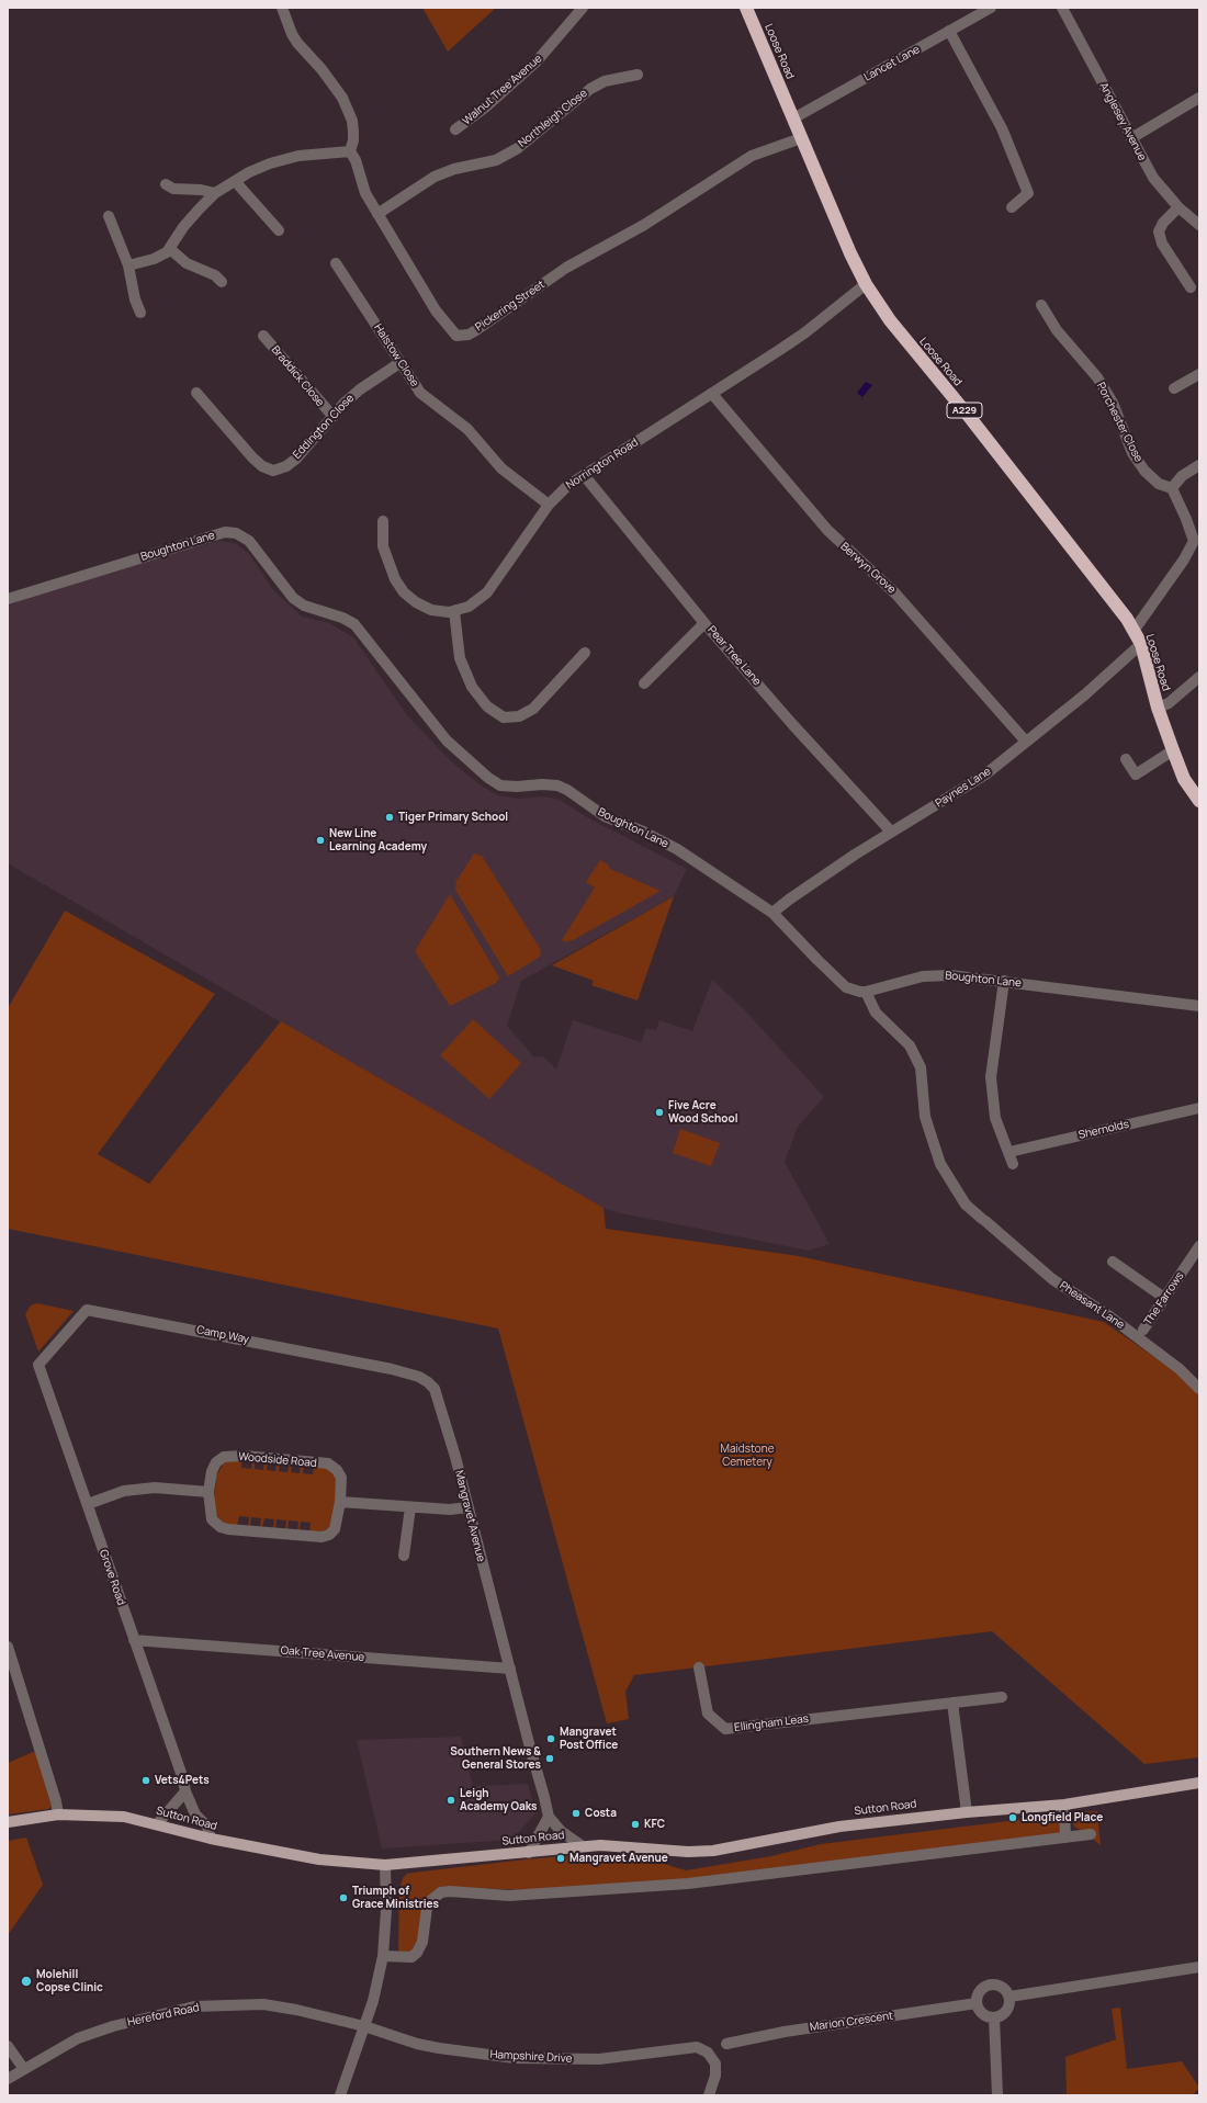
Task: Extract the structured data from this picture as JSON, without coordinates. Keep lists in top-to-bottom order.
{
  "streets": {
    "highway": ["Loose Road", "A229"],
    "main road": ["Sutton Road"],
    "street": [
      "Lancet Lane",
      "Walnut Tree Avenue",
      "Northleigh Close",
      "Anglesey Avenue",
      "Pickering Street",
      "Halstow Close",
      "Braddick Close",
      "Porchester Close",
      "Eddington Close",
      "Norrington Road",
      "Boughton Lane",
      "Berwyn Grove",
      "Pear Tree Lane",
      "Paynes Lane",
      "Shernolds",
      "The Farrows",
      "Pheasant Lane",
      "Camp Way",
      "Woodside Road",
      "Mangravet Avenue",
      "Grove Road",
      "Oak Tree Avenue",
      "Ellingham Leas",
      "Hereford Road",
      "Marion Crescent",
      "Hampshire Drive"
    ]
  },
  "crossings": [
    ["Loose Road", "Lancet Lane"],
    ["Loose Road", "Pickering Street"],
    ["Loose Road", "Norrington Road"],
    ["Loose Road", "Paynes Lane"],
    ["Northleigh Close", "Pickering Street"],
    ["Halstow Close", "Eddington Close"],
    ["Halstow Close", "Norrington Road"],
    ["Braddick Close", "Eddington Close"],
    ["Norrington Road", "Berwyn Grove"],
    ["Norrington Road", "Pear Tree Lane"],
    ["Boughton Lane", "Paynes Lane"],
    ["Boughton Lane", "Pheasant Lane"],
    ["Berwyn Grove", "Paynes Lane"],
    ["Pear Tree Lane", "Paynes Lane"],
    ["Camp Way", "Mangravet Avenue"],
    ["Camp Way", "Grove Road"],
    ["Mangravet Avenue", "Oak Tree Avenue"],
    ["Grove Road", "Oak Tree Avenue"],
    ["Grove Road", "Sutton Road"],
    ["Hereford Road", "Hampshire Drive"]
  ],
  "parks": ["Maidstone Cemetery"],
  "places": [
    "Tiger Primary School",
    "New Line Learning Academy",
    "Five Acre Wood School",
    "Mangravet Post Office",
    "Southern News & General Stores",
    "Vets4Pets",
    "Leigh Academy Oaks",
    "Costa",
    "Longfield Place",
    "KFC",
    "Mangravet Avenue",
    "Triumph of Grace Ministries",
    "Molehill Copse Clinic"
  ]
}
